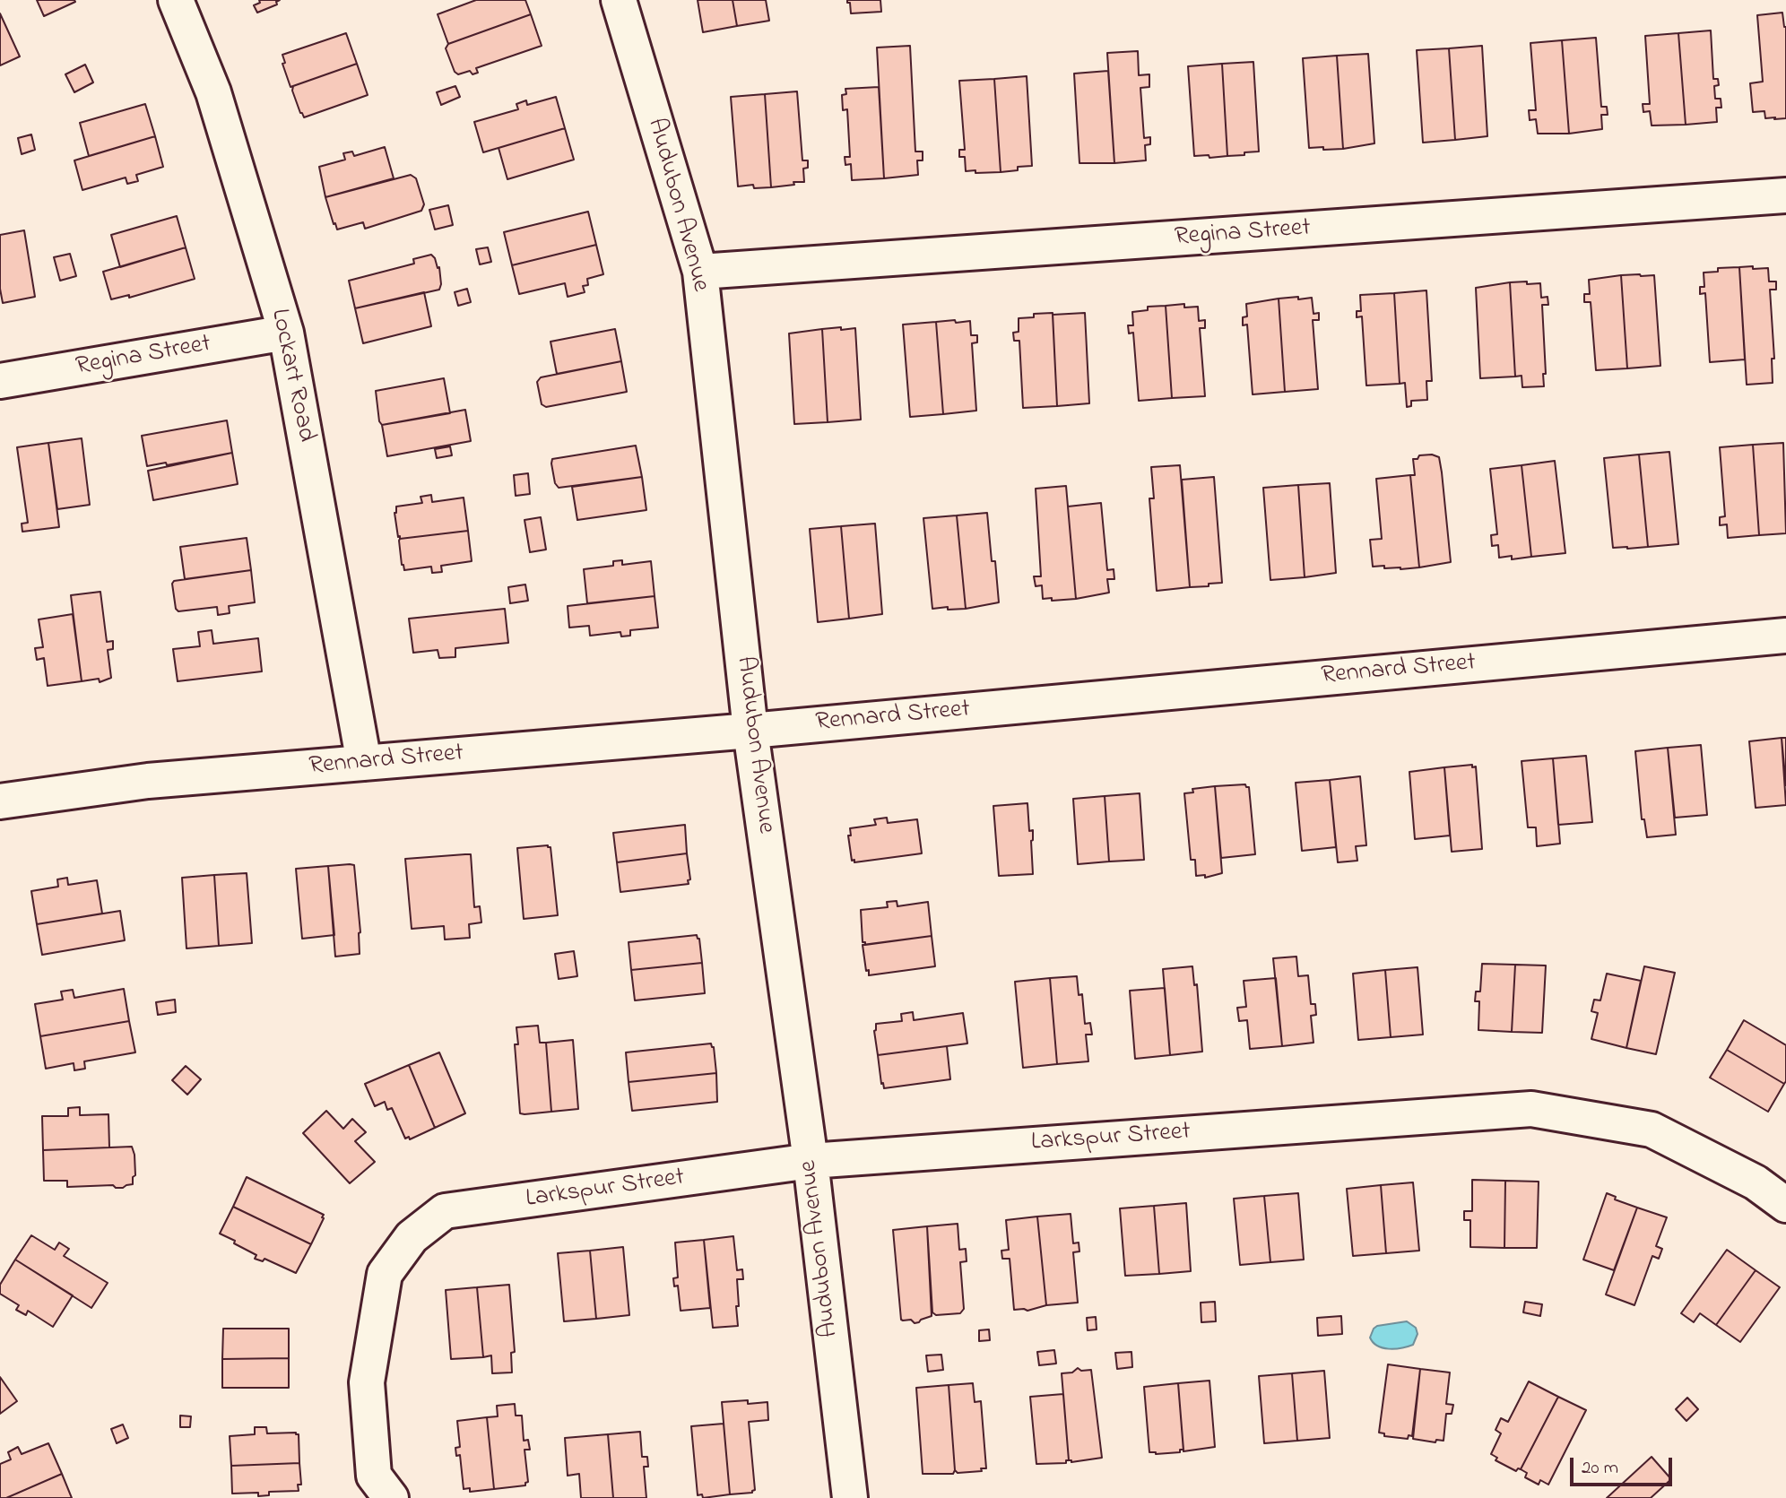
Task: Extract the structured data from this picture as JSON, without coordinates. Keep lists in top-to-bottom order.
{
  "streets": {
    "street": [
      "Audubon Avenue",
      "Regina Street",
      "Lockart Road",
      "Rennard Street",
      "Larkspur Street"
    ]
  },
  "crossings": [
    ["Audubon Avenue", "Regina Street"],
    ["Audubon Avenue", "Rennard Street"],
    ["Audubon Avenue", "Larkspur Street"],
    ["Regina Street", "Lockart Road"],
    ["Lockart Road", "Rennard Street"]
  ],
  "scale_bar": "20 m"
}
